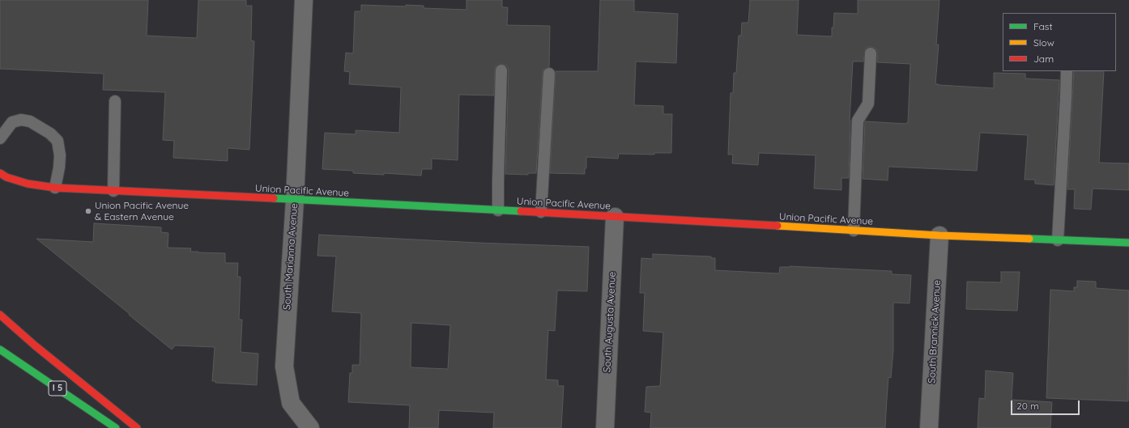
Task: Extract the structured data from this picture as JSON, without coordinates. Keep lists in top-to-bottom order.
{
  "streets": {
    "main road": ["Union Pacific Avenue", "I 5"],
    "street": ["South Marianna Avenue", "South Augusta Avenue", "South Brannick Avenue"]
  },
  "crossings": [
    ["Union Pacific Avenue", "South Marianna Avenue"],
    ["Union Pacific Avenue", "South Augusta Avenue"],
    ["Union Pacific Avenue", "South Brannick Avenue"]
  ],
  "places": ["Union Pacific Avenue & Eastern Avenue"],
  "legend": ["Fast", "Slow", "Jam"],
  "scale_bar": "20 m"
}
